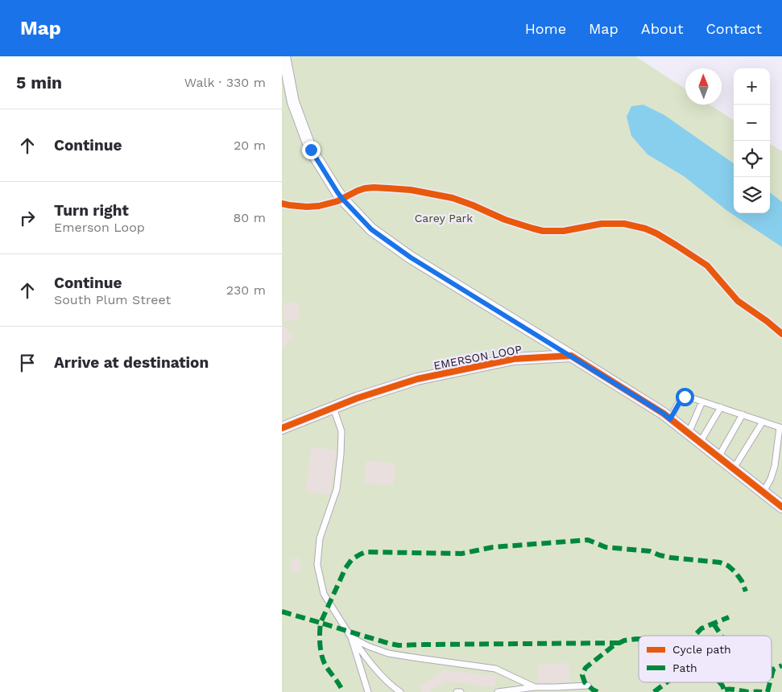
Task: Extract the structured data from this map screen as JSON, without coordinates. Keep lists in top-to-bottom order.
{
  "streets": {
    "street": ["EMERSON LOOP"]
  },
  "parks": ["Carey Park"],
  "legend": ["Cycle path", "Path"],
  "north": "top",
  "page": {
    "header": "Map",
    "nav": [
      "Home",
      "Map",
      "About",
      "Contact"
    ],
    "heading": ["5 min", "Walk · 330 m"],
    "map_buttons": ["+", "−"],
    "list": [
      ["Continue", "20 m"],
      ["Turn right", "Emerson Loop", "80 m"],
      ["Continue", "South Plum Street", "230 m"],
      "Arrive at destination"
    ]
  }
}
